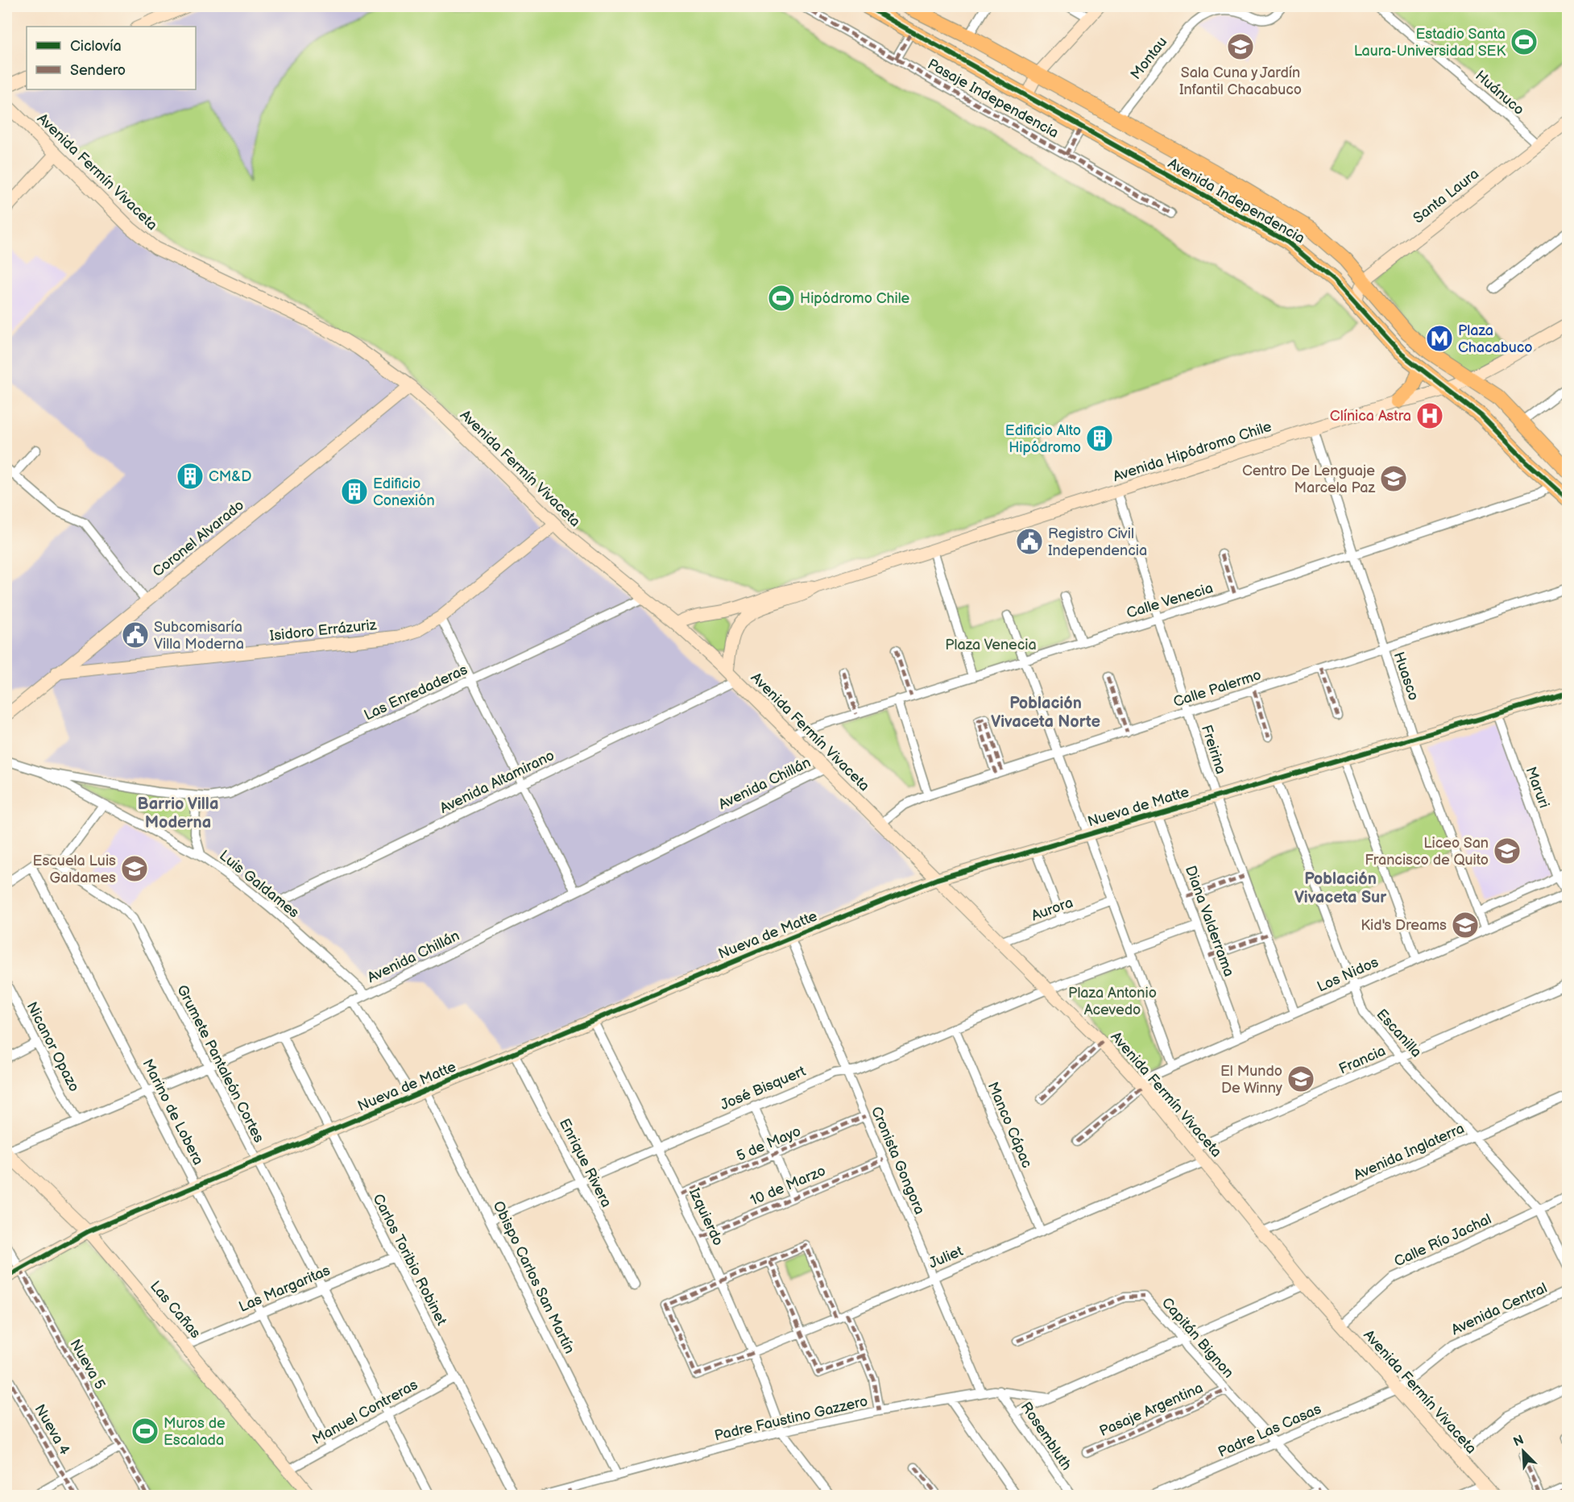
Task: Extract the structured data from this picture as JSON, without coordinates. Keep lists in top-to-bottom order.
{
  "streets": {
    "main road": ["Avenida Independencia"],
    "street": [
      "Montau",
      "Huánuco",
      "Pasaje Independencia",
      "Avenida Fermín Vivaceta",
      "Santa Laura",
      "Avenida Hipódromo Chile",
      "Coronel Alvarado",
      "Calle Venecia",
      "Isidoro Errázuriz",
      "Huasco",
      "Calle Palermo",
      "Las Enredaderas",
      "Freirina",
      "Avenida Altamirano",
      "Avenida Chillán",
      "Maruri",
      "Nueva de Matte",
      "Luis Galdames",
      "Aurora",
      "Diana Valderrama",
      "Los Nidos",
      "Escanilla",
      "Nicanor Opazo",
      "Francia",
      "Grumete Pantaleón Cortes",
      "José Bisquert",
      "Marino de Lobera",
      "Manco Cápac",
      "5 de Mayo",
      "Avenida Inglaterra",
      "Cronista Gongora",
      "Enrique Rivera",
      "10 de Marzo",
      "Izquierdo",
      "Calle Río Jachal",
      "Juliet",
      "Carlos Toribio Robinet",
      "Obispo Carlos San Martín",
      "Las Margaritas",
      "Avenida Central",
      "Las Cañas",
      "Capitán Bignon",
      "Nueva 5",
      "Pasaje Argentina",
      "Manuel Contreras",
      "Padre Faustino Gazzero",
      "Nueva 4",
      "Padre Las Casas",
      "Rosembluth"
    ]
  },
  "crossings": [
    ["Montau", "Avenida Independencia"],
    ["Huánuco", "Santa Laura"],
    ["Avenida Fermín Vivaceta", "Avenida Hipódromo Chile"],
    ["Avenida Fermín Vivaceta", "Coronel Alvarado"],
    ["Avenida Fermín Vivaceta", "Calle Venecia"],
    ["Avenida Fermín Vivaceta", "Isidoro Errázuriz"],
    ["Avenida Fermín Vivaceta", "Calle Palermo"],
    ["Avenida Fermín Vivaceta", "Las Enredaderas"],
    ["Avenida Fermín Vivaceta", "Avenida Altamirano"],
    ["Avenida Fermín Vivaceta", "Avenida Chillán"],
    ["Avenida Fermín Vivaceta", "Nueva de Matte"],
    ["Avenida Fermín Vivaceta", "Aurora"],
    ["Avenida Fermín Vivaceta", "Los Nidos"],
    ["Avenida Fermín Vivaceta", "Francia"],
    ["Avenida Fermín Vivaceta", "José Bisquert"],
    ["Avenida Fermín Vivaceta", "Avenida Inglaterra"],
    ["Avenida Fermín Vivaceta", "Calle Río Jachal"],
    ["Avenida Fermín Vivaceta", "Juliet"],
    ["Avenida Fermín Vivaceta", "Avenida Central"],
    ["Avenida Fermín Vivaceta", "Padre Faustino Gazzero"],
    ["Avenida Fermín Vivaceta", "Padre Las Casas"],
    ["Santa Laura", "Avenida Independencia"],
    ["Avenida Independencia", "Avenida Hipódromo Chile"],
    ["Avenida Independencia", "Calle Venecia"],
    ["Avenida Hipódromo Chile", "Huasco"],
    ["Avenida Hipódromo Chile", "Freirina"],
    ["Coronel Alvarado", "Isidoro Errázuriz"],
    ["Calle Venecia", "Huasco"],
    ["Calle Venecia", "Freirina"],
    ["Huasco", "Calle Palermo"],
    ["Huasco", "Nueva de Matte"],
    ["Huasco", "Los Nidos"],
    ["Calle Palermo", "Freirina"],
    ["Las Enredaderas", "Luis Galdames"],
    ["Freirina", "Nueva de Matte"],
    ["Freirina", "Los Nidos"],
    ["Avenida Altamirano", "Luis Galdames"],
    ["Avenida Chillán", "Luis Galdames"],
    ["Avenida Chillán", "Nicanor Opazo"],
    ["Avenida Chillán", "Grumete Pantaleón Cortes"],
    ["Avenida Chillán", "Marino de Lobera"],
    ["Avenida Chillán", "Carlos Toribio Robinet"],
    ["Avenida Chillán", "Las Cañas"],
    ["Maruri", "Nueva de Matte"],
    ["Maruri", "Los Nidos"],
    ["Nueva de Matte", "Diana Valderrama"],
    ["Nueva de Matte", "Escanilla"],
    ["Nueva de Matte", "Grumete Pantaleón Cortes"],
    ["Nueva de Matte", "Marino de Lobera"],
    ["Nueva de Matte", "Cronista Gongora"],
    ["Nueva de Matte", "Enrique Rivera"],
    ["Nueva de Matte", "Izquierdo"],
    ["Nueva de Matte", "Carlos Toribio Robinet"],
    ["Nueva de Matte", "Obispo Carlos San Martín"],
    ["Nueva de Matte", "Las Cañas"],
    ["Nueva de Matte", "Nueva 5"],
    ["Diana Valderrama", "Los Nidos"],
    ["Diana Valderrama", "José Bisquert"],
    ["Los Nidos", "Escanilla"],
    ["Escanilla", "Francia"],
    ["Escanilla", "Avenida Inglaterra"],
    ["Escanilla", "Calle Río Jachal"],
    ["Grumete Pantaleón Cortes", "Marino de Lobera"],
    ["Grumete Pantaleón Cortes", "Las Margaritas"],
    ["Grumete Pantaleón Cortes", "Manuel Contreras"],
    ["José Bisquert", "Manco Cápac"],
    ["José Bisquert", "Cronista Gongora"],
    ["José Bisquert", "Enrique Rivera"],
    ["José Bisquert", "Izquierdo"],
    ["José Bisquert", "Obispo Carlos San Martín"],
    ["Marino de Lobera", "Las Margaritas"],
    ["Marino de Lobera", "Manuel Contreras"],
    ["Manco Cápac", "Juliet"],
    ["5 de Mayo", "Cronista Gongora"],
    ["5 de Mayo", "Izquierdo"],
    ["Cronista Gongora", "10 de Marzo"],
    ["Cronista Gongora", "Juliet"],
    ["Cronista Gongora", "Padre Faustino Gazzero"],
    ["10 de Marzo", "Izquierdo"],
    ["Izquierdo", "Juliet"],
    ["Izquierdo", "Padre Faustino Gazzero"],
    ["Carlos Toribio Robinet", "Las Margaritas"],
    ["Carlos Toribio Robinet", "Manuel Contreras"],
    ["Obispo Carlos San Martín", "Padre Faustino Gazzero"],
    ["Las Margaritas", "Las Cañas"],
    ["Avenida Central", "Padre Las Casas"],
    ["Las Cañas", "Manuel Contreras"],
    ["Capitán Bignon", "Pasaje Argentina"],
    ["Capitán Bignon", "Padre Faustino Gazzero"],
    ["Capitán Bignon", "Padre Las Casas"],
    ["Padre Faustino Gazzero", "Rosembluth"]
  ],
  "districts": ["Población Vivaceta Norte", "Barrio Villa Moderna", "Población Vivaceta Sur"],
  "parks": ["Plaza Venecia", "Plaza Antonio Acevedo"],
  "places": {
    "sports": ["Estadio Santa Laura-Universidad SEK", "Hipódromo Chile", "Muros de Escalada"],
    "school or university": [
      "Sala Cuna y Jardín Infantil Chacabuco",
      "Centro De Lenguaje Marcela Paz",
      "Liceo San Francisco de Quito",
      "Escuela Luis Galdames",
      "Kid's Dreams",
      "El Mundo De Winny"
    ],
    "metro station": ["Plaza Chacabuco"],
    "hospital": ["Clínica Astra"],
    "building": ["Edificio Alto Hipódromo", "CM&D", "Edificio Conexión"],
    "public building": ["Registro Civil Independencia", "Subcomisaría Villa Moderna"]
  },
  "legend": ["Ciclovía", "Sendero"],
  "north": "top left"
}
